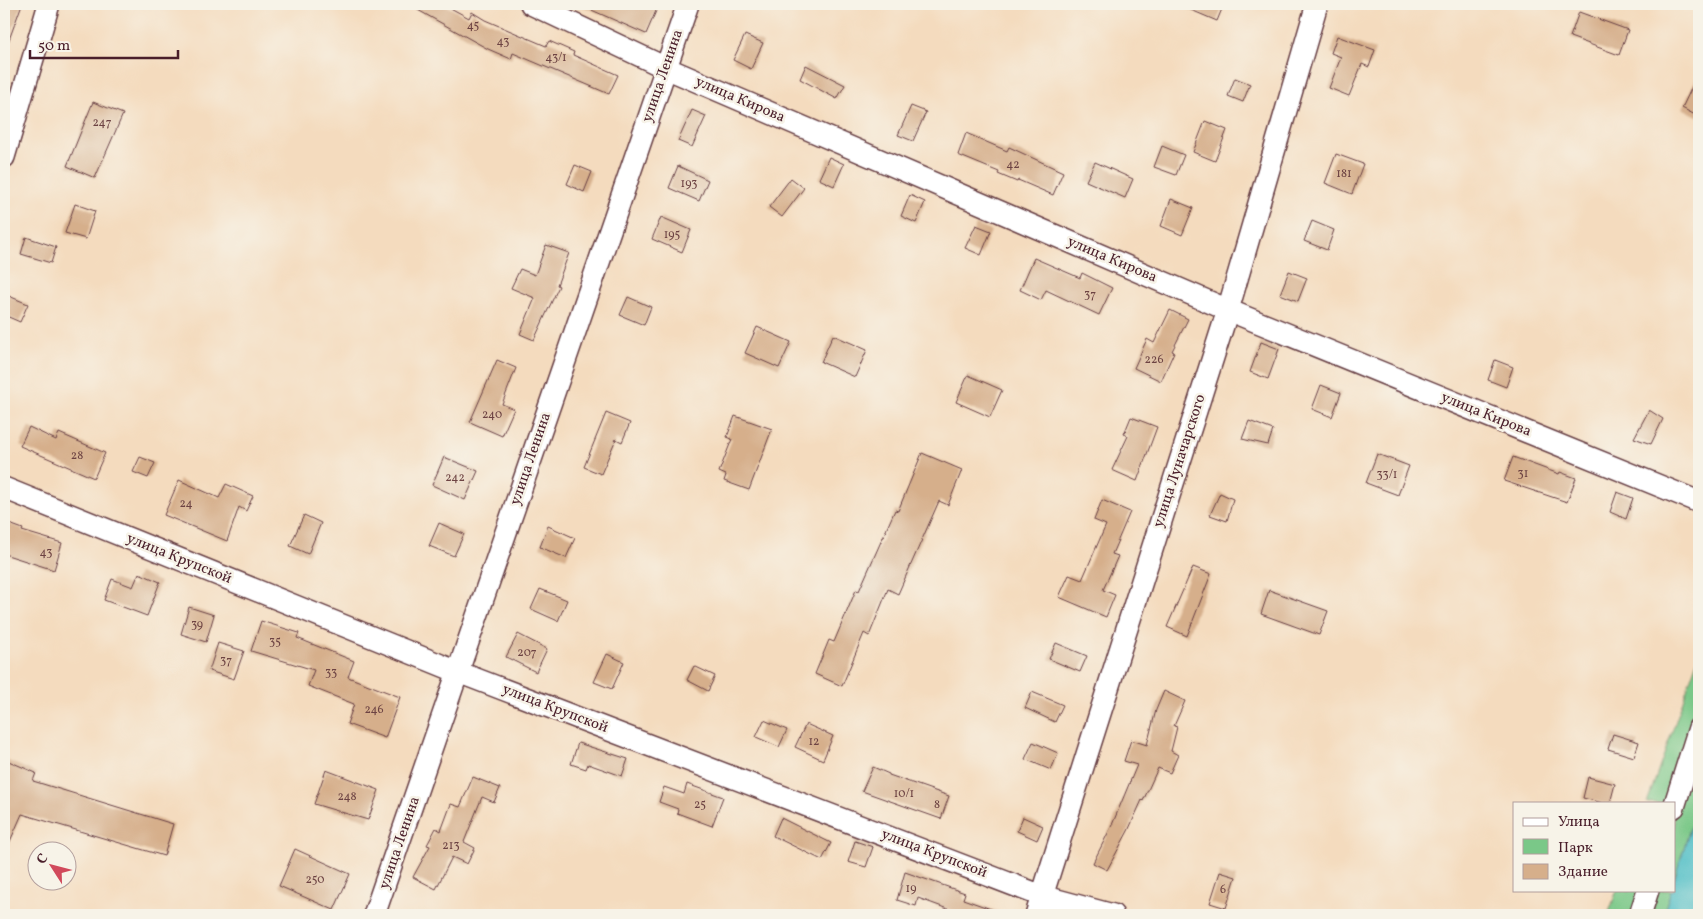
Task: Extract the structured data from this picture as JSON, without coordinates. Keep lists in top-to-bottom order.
{
  "streets": {
    "street": [
      "улица Ленина",
      "улица Кирова",
      "улица Луначарского",
      "улица Крупской"
    ]
  },
  "crossings": [
    ["улица Ленина", "улица Кирова"],
    ["улица Ленина", "улица Крупской"],
    ["улица Кирова", "улица Луначарского"],
    ["улица Луначарского", "улица Крупской"]
  ],
  "house_numbers": [
    "45",
    "43",
    "43/1",
    "247",
    "42",
    "181",
    "193",
    "195",
    "37",
    "226",
    "240",
    "28",
    "31",
    "33/1",
    "242",
    "24",
    "43",
    "39",
    "35",
    "207",
    "37",
    "33",
    "246",
    "12",
    "10/1",
    "248",
    "25",
    "8",
    "213",
    "250",
    "19",
    "6"
  ],
  "legend": ["Улица", "Парк", "Здание"],
  "scale_bar": "50 m",
  "north": "top left"
}
